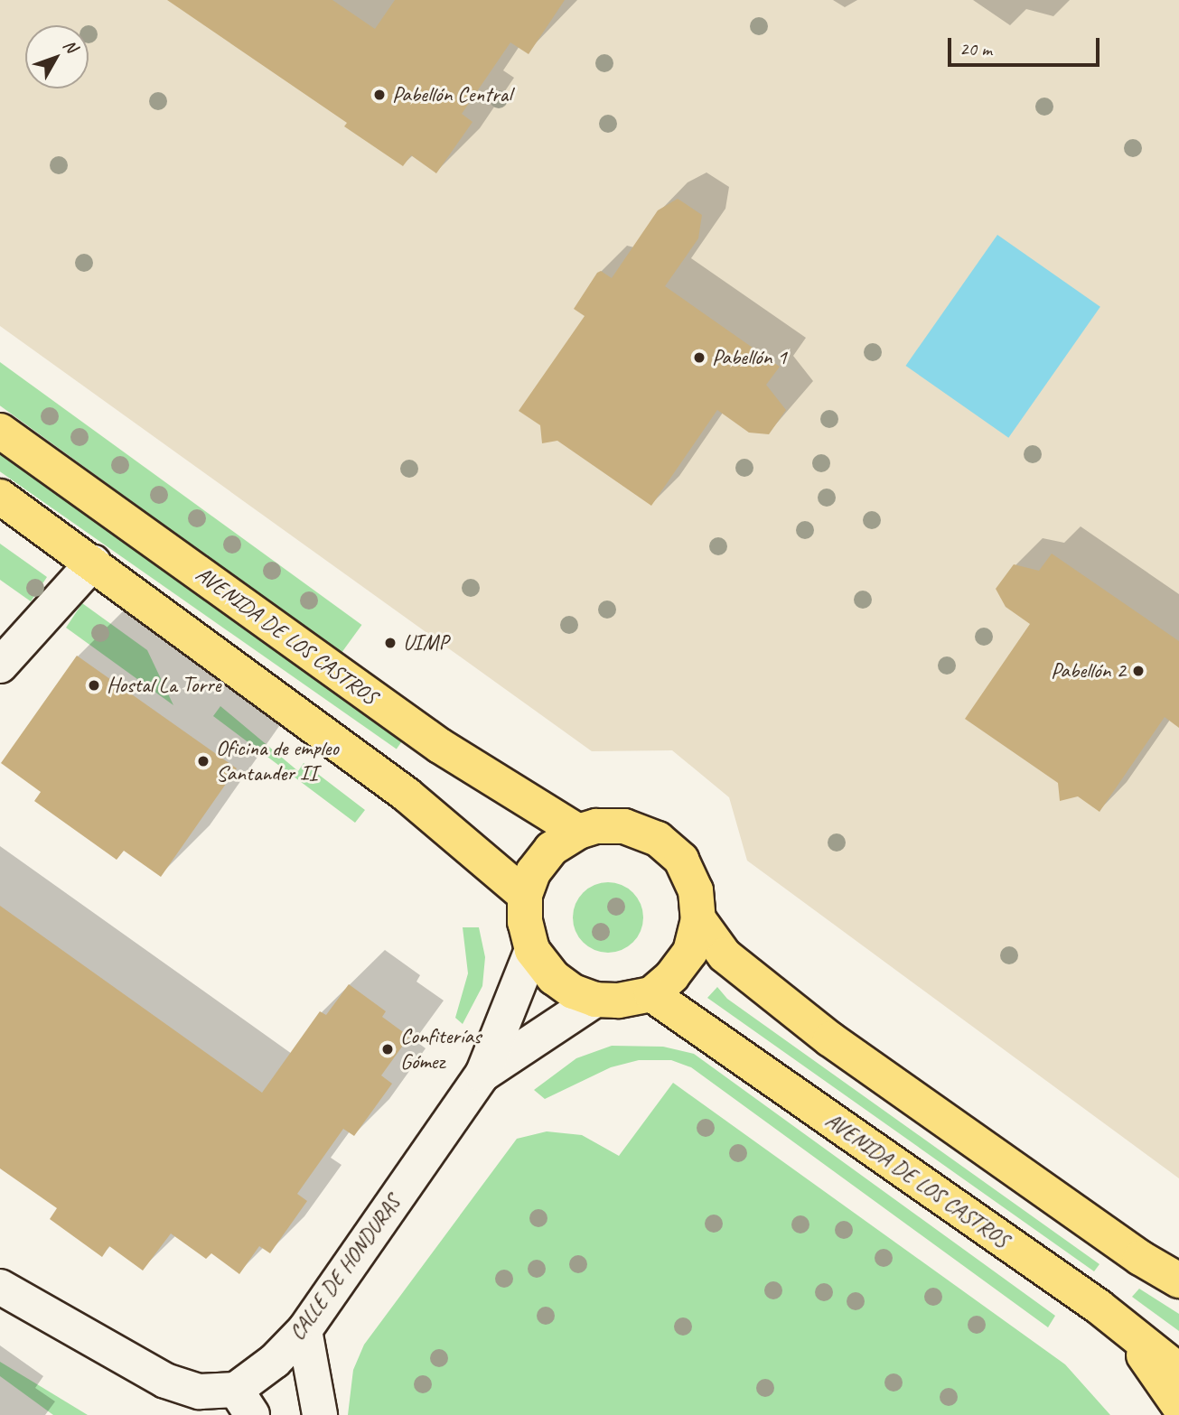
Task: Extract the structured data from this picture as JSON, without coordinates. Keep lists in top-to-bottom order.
{
  "streets": {
    "main road": ["AVENIDA DE LOS CASTROS"],
    "street": ["CALLE DE HONDURAS"]
  },
  "crossings": [
    ["AVENIDA DE LOS CASTROS", "CALLE DE HONDURAS"]
  ],
  "places": [
    "Pabellón Central",
    "Pabellón 1",
    "UIMP",
    "Pabellón 2",
    "Hostal La Torre",
    "Oficina de empleo Santander II",
    "Confiterías Gómez"
  ],
  "scale_bar": "20 m",
  "north": "top right"
}
